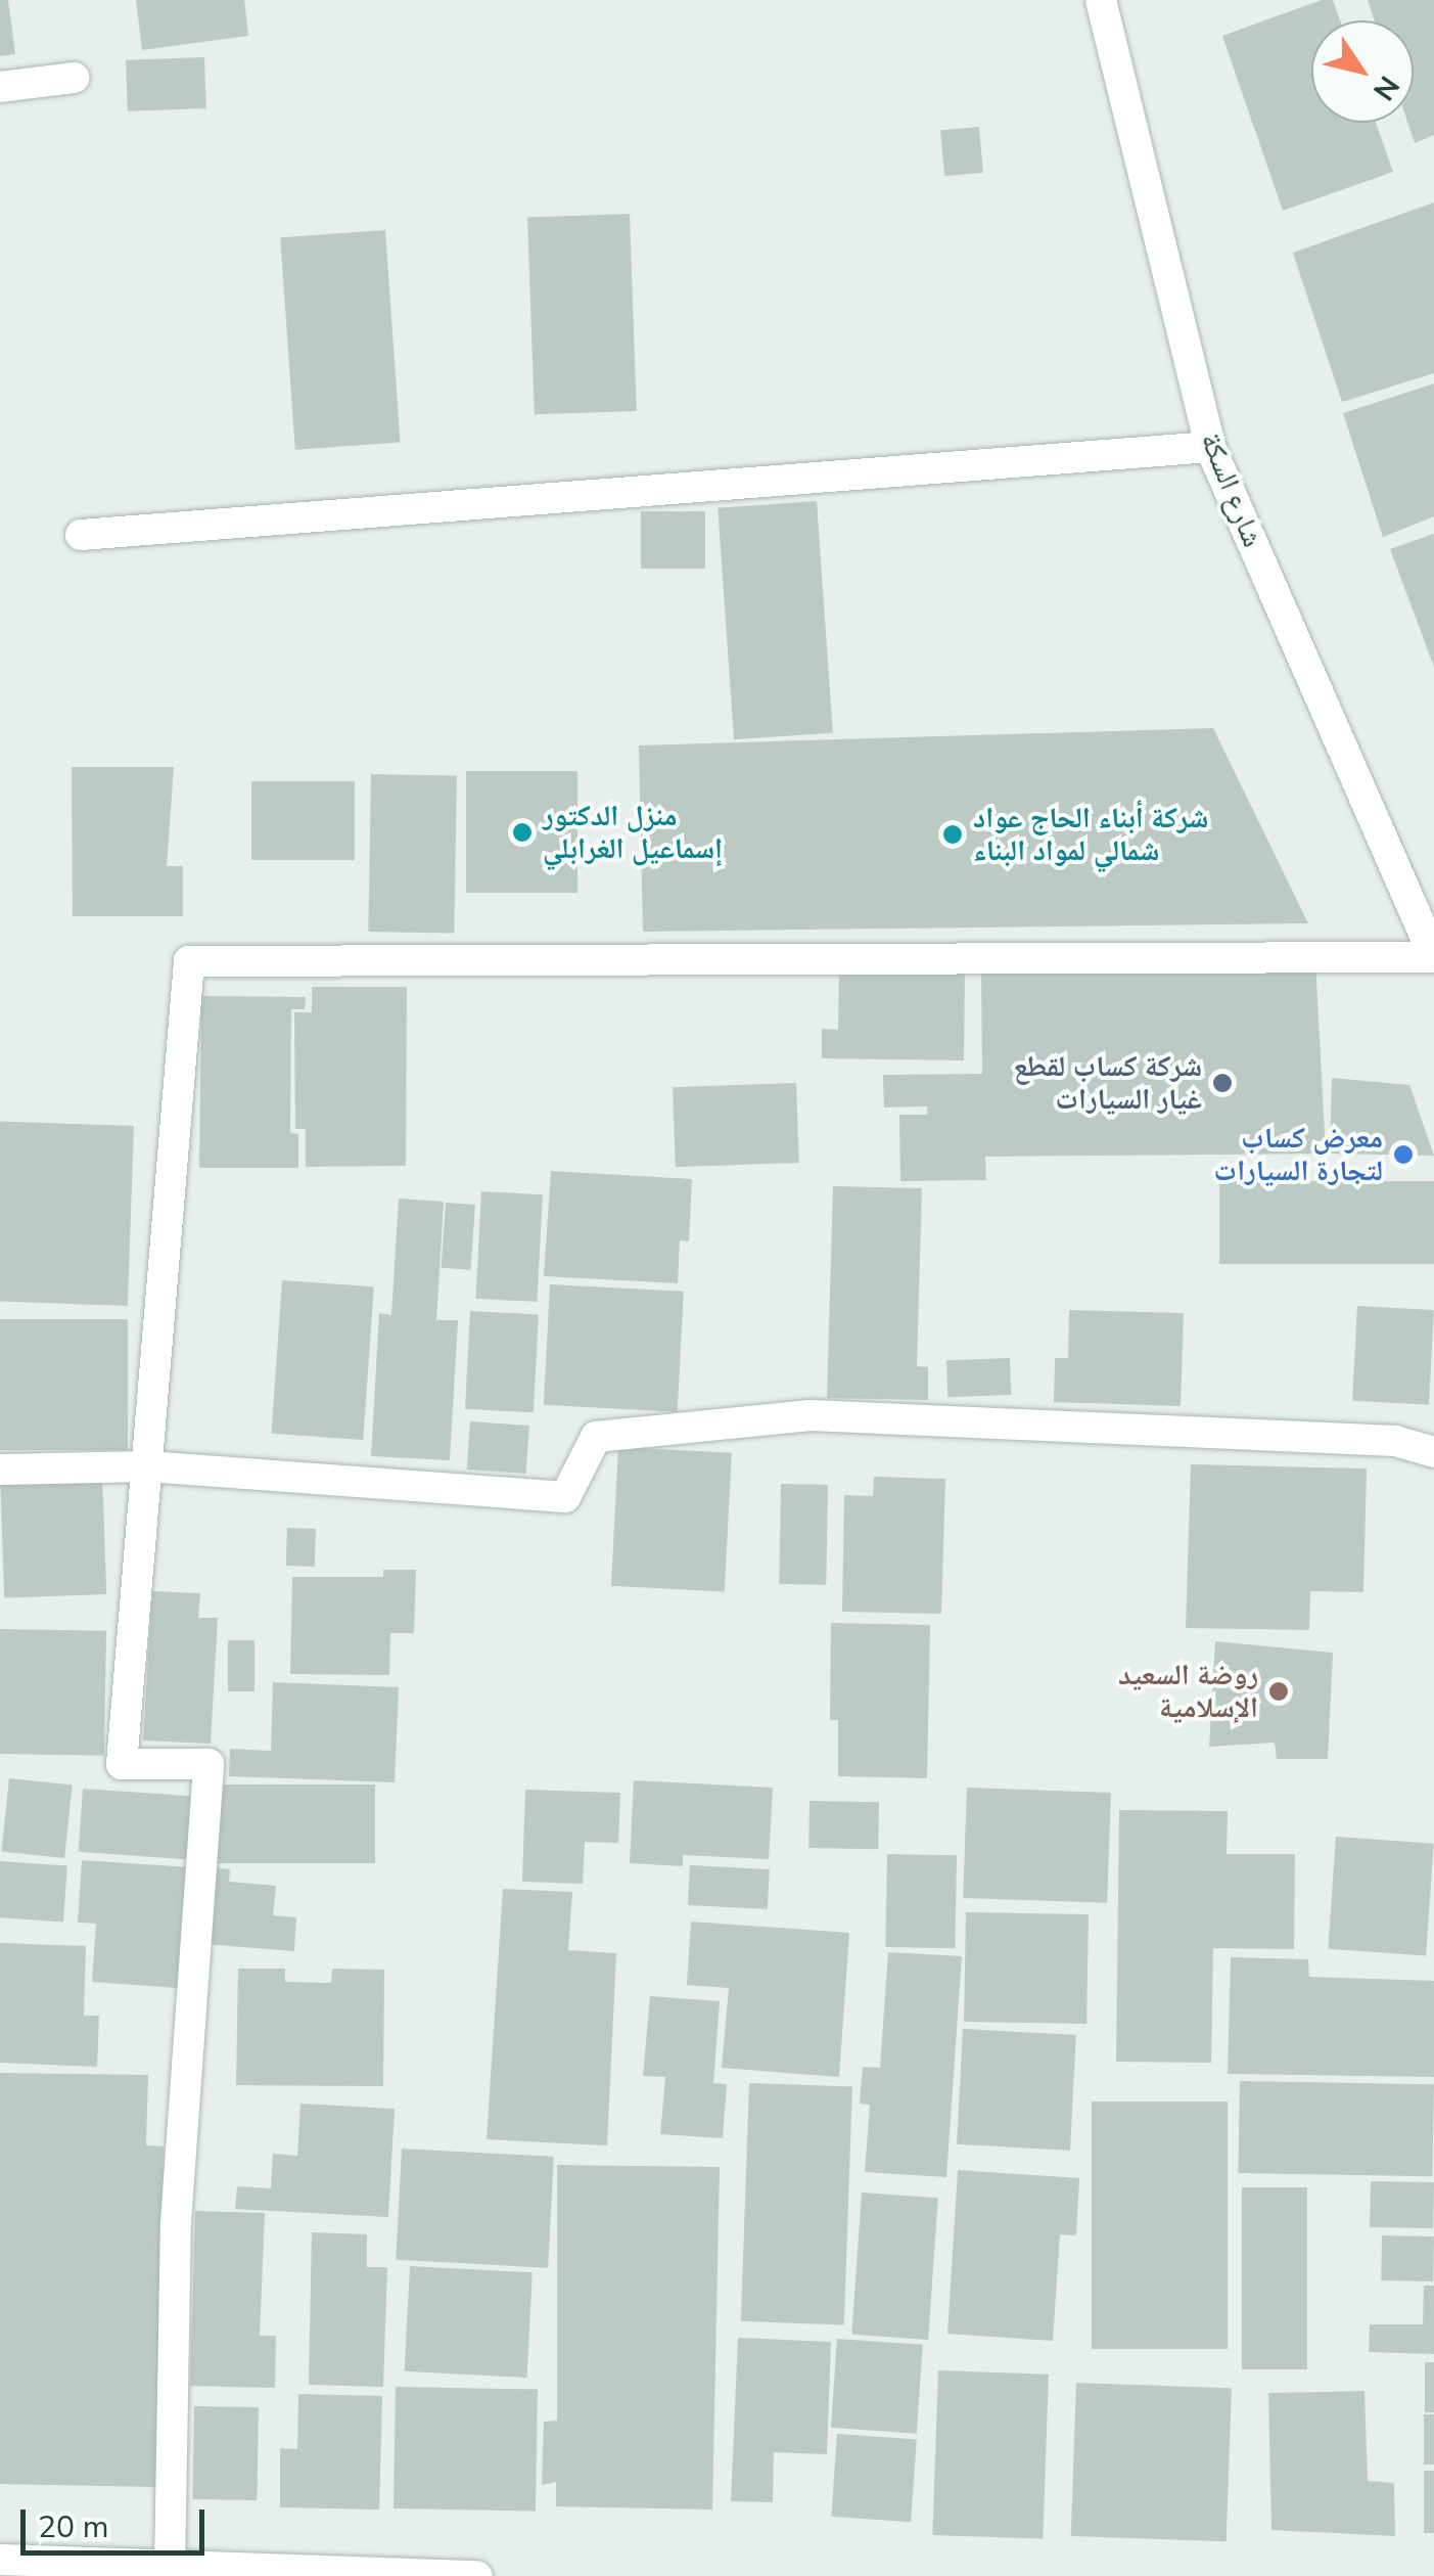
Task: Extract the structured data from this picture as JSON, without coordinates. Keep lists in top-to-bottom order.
{
  "streets": {
    "street": ["شارع السكة"]
  },
  "places": [
    "منزل الدكتور إسماعيل الغرابلي",
    "شركة أبناء الحاج عواد شمالي لمواد البناء",
    "شركة كساب لقطع غيار السيارات",
    "معرض كساب لتجارة السيارات",
    "روضة السعيد الإسلامية"
  ],
  "scale_bar": "20 m",
  "north": "bottom right"
}
